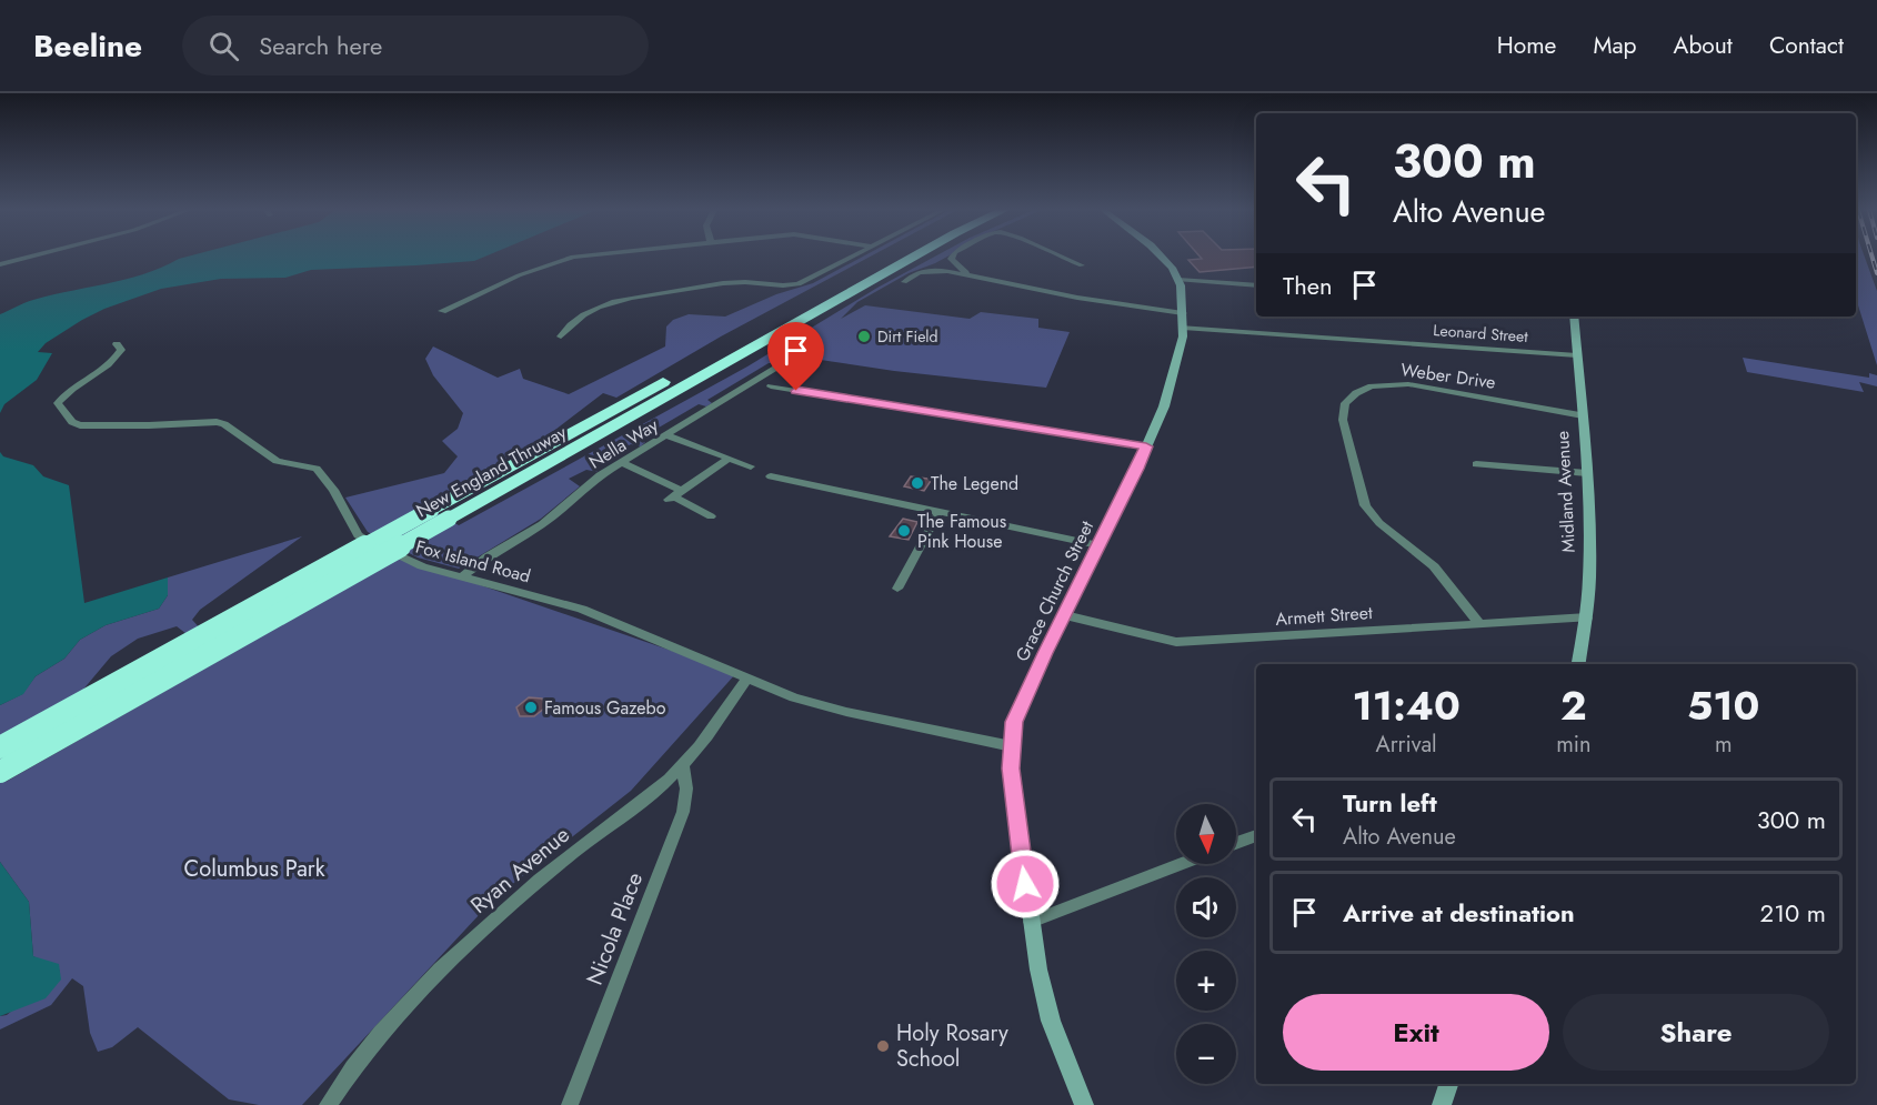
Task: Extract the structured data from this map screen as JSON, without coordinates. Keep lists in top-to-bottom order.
{
  "streets": {
    "highway": ["New England Thruway"],
    "street": [
      "Leonard Street",
      "Weber Drive",
      "Nella Way",
      "Midland Avenue",
      "Fox Island Road",
      "Grace Church Street",
      "Armett Street",
      "Ryan Avenue",
      "Nicola Place"
    ]
  },
  "crossings": [
    ["Leonard Street", "Midland Avenue"],
    ["Leonard Street", "Grace Church Street"],
    ["Weber Drive", "Midland Avenue"],
    ["Weber Drive", "Armett Street"],
    ["Nella Way", "Fox Island Road"],
    ["Midland Avenue", "Armett Street"],
    ["Fox Island Road", "Grace Church Street"],
    ["Fox Island Road", "Ryan Avenue"],
    ["Grace Church Street", "Armett Street"],
    ["Ryan Avenue", "Nicola Place"]
  ],
  "parks": ["Columbus Park"],
  "places": [
    "Dirt Field",
    "The Legend",
    "The Famous Pink House",
    "Famous Gazebo",
    "Holy Rosary School"
  ],
  "north": "bottom",
  "page": {
    "header": "Beeline",
    "search": "Search here",
    "nav": [
      "Home",
      "Map",
      "About",
      "Contact"
    ],
    "turn": ["300 m", "Alto Avenue"],
    "then": "Then",
    "eta": [
      "11:40",
      "Arrival",
      "2",
      "min",
      "510",
      "m"
    ],
    "list": [
      {
        "name": "Turn left",
        "note": "Alto Avenue",
        "value": "300 m"
      },
      {
        "name": "Arrive at destination",
        "value": "210 m"
      }
    ],
    "map_buttons": ["+", "−"],
    "buttons": ["Exit", "Share"]
  }
}
